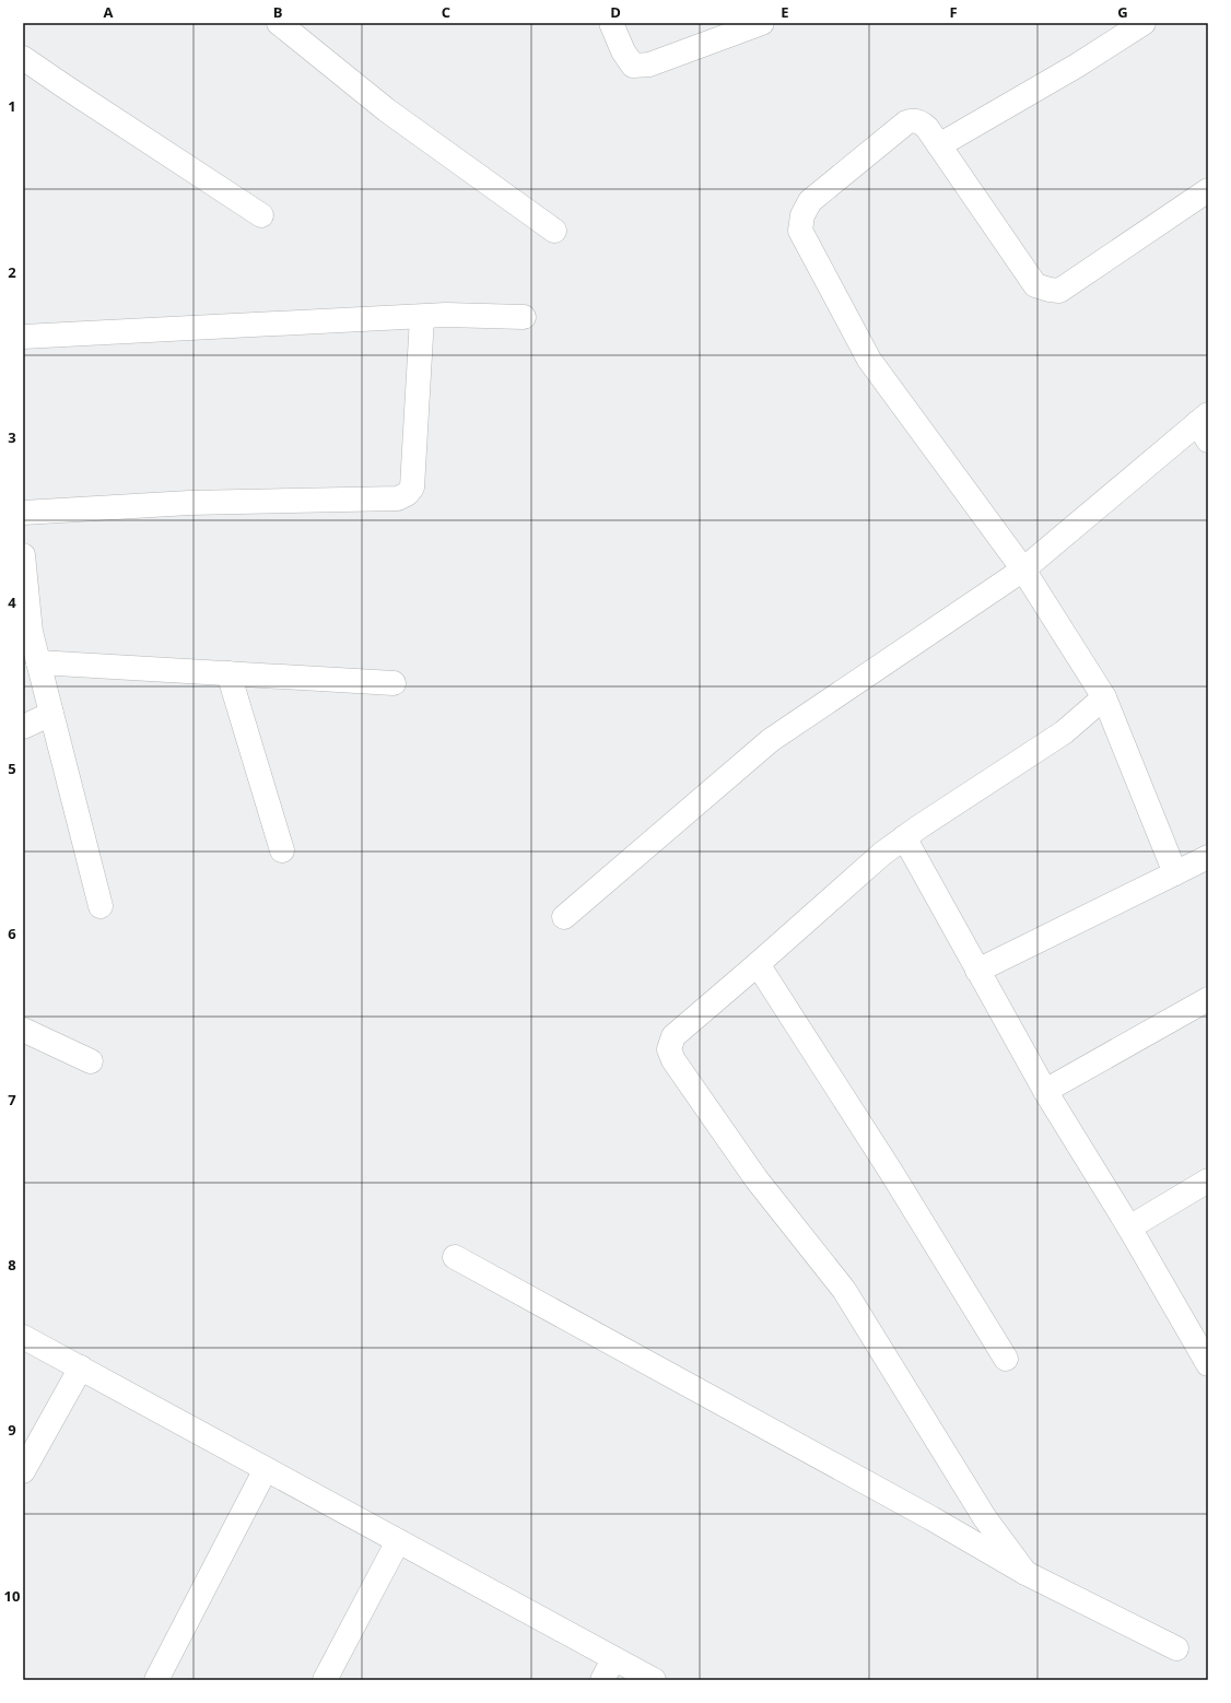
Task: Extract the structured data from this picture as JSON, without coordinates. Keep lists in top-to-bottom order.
{
  "grid": {
    "columns": [
      "A",
      "B",
      "C",
      "D",
      "E",
      "F",
      "G"
    ],
    "rows": [
      "1",
      "2",
      "3",
      "4",
      "5",
      "6",
      "7",
      "8",
      "9",
      "10"
    ]
  }
}
